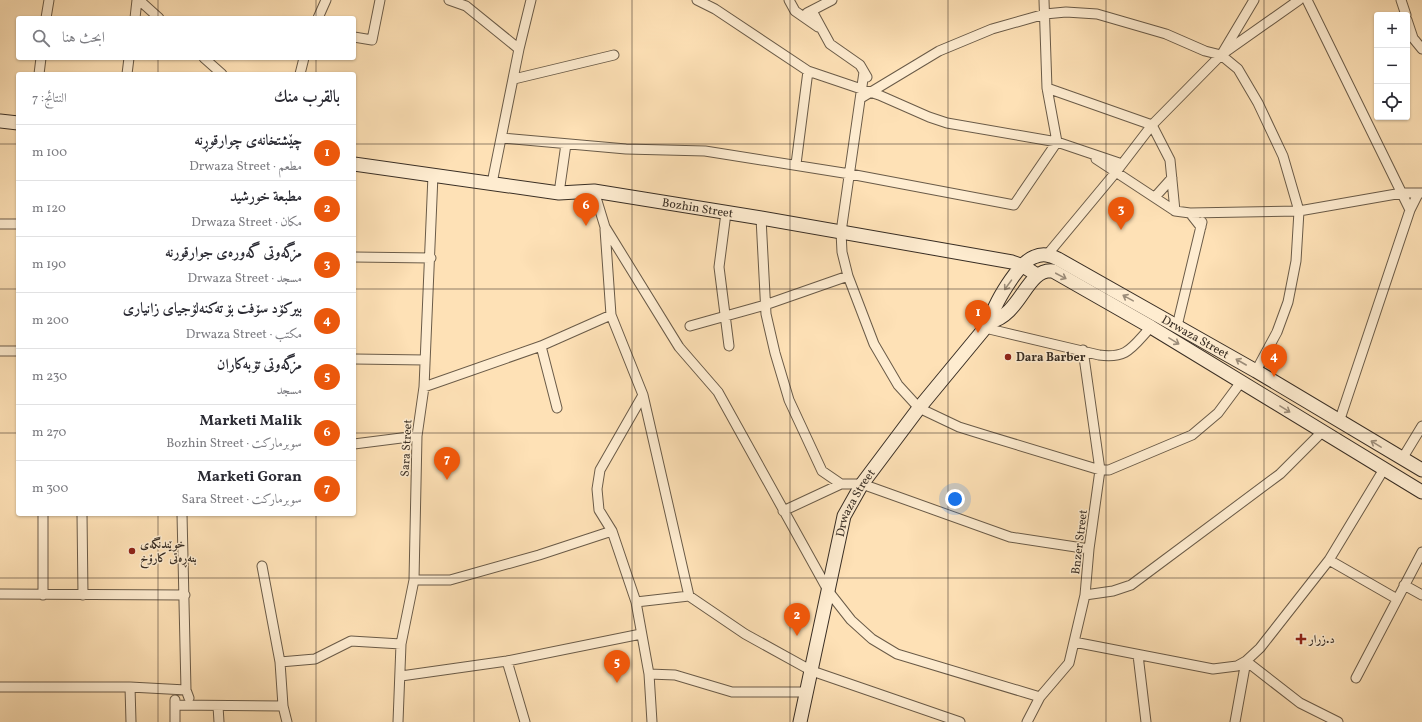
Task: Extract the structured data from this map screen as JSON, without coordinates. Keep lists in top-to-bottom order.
{
  "streets": {
    "street": [
      "Bozhin Street",
      "Drwaza Street",
      "Sara Street",
      "Bnzer Street"
    ]
  },
  "crossings": [
    ["Bozhin Street", "Drwaza Street"],
    ["Bozhin Street", "Sara Street"]
  ],
  "places": {
    "other": ["Dara Barber", "خوێندنگەی بنەڕەتی کارۆخ"],
    "health": ["د.زرار"]
  },
  "page": {
    "map_buttons": ["+", "−"],
    "search": "ابحث هنا",
    "heading": ["بالقرب منك", "النتائج: 7"],
    "list": [
      {
        "mark": "1",
        "name": "چێشتخانەی چوارقوڕنە",
        "note": "مطعم · Drwaza Street",
        "value": "100 m"
      },
      {
        "mark": "2",
        "name": "مطبعة خورشيد",
        "note": "مكان · Drwaza Street",
        "value": "120 m"
      },
      {
        "mark": "3",
        "name": "مزگەوتی گەورەی جوارقورنە",
        "note": "مسجد · Drwaza Street",
        "value": "190 m"
      },
      {
        "mark": "4",
        "name": "بیرکۆد سۆفت بۆ تەکنەلۆجیای زانیاری",
        "note": "مكتب · Drwaza Street",
        "value": "200 m"
      },
      {
        "mark": "5",
        "name": "مزگەوتی تۆبەکاران",
        "note": "مسجد",
        "value": "230 m"
      },
      {
        "mark": "6",
        "name": "Marketi Malik",
        "note": "سوبرماركت · Bozhin Street",
        "value": "270 m"
      },
      {
        "mark": "7",
        "name": "Marketi Goran",
        "note": "سوبرماركت · Sara Street",
        "value": "300 m"
      }
    ],
    "pins": [
      "6",
      "3",
      "1",
      "4",
      "7",
      "2",
      "5"
    ]
  }
}
